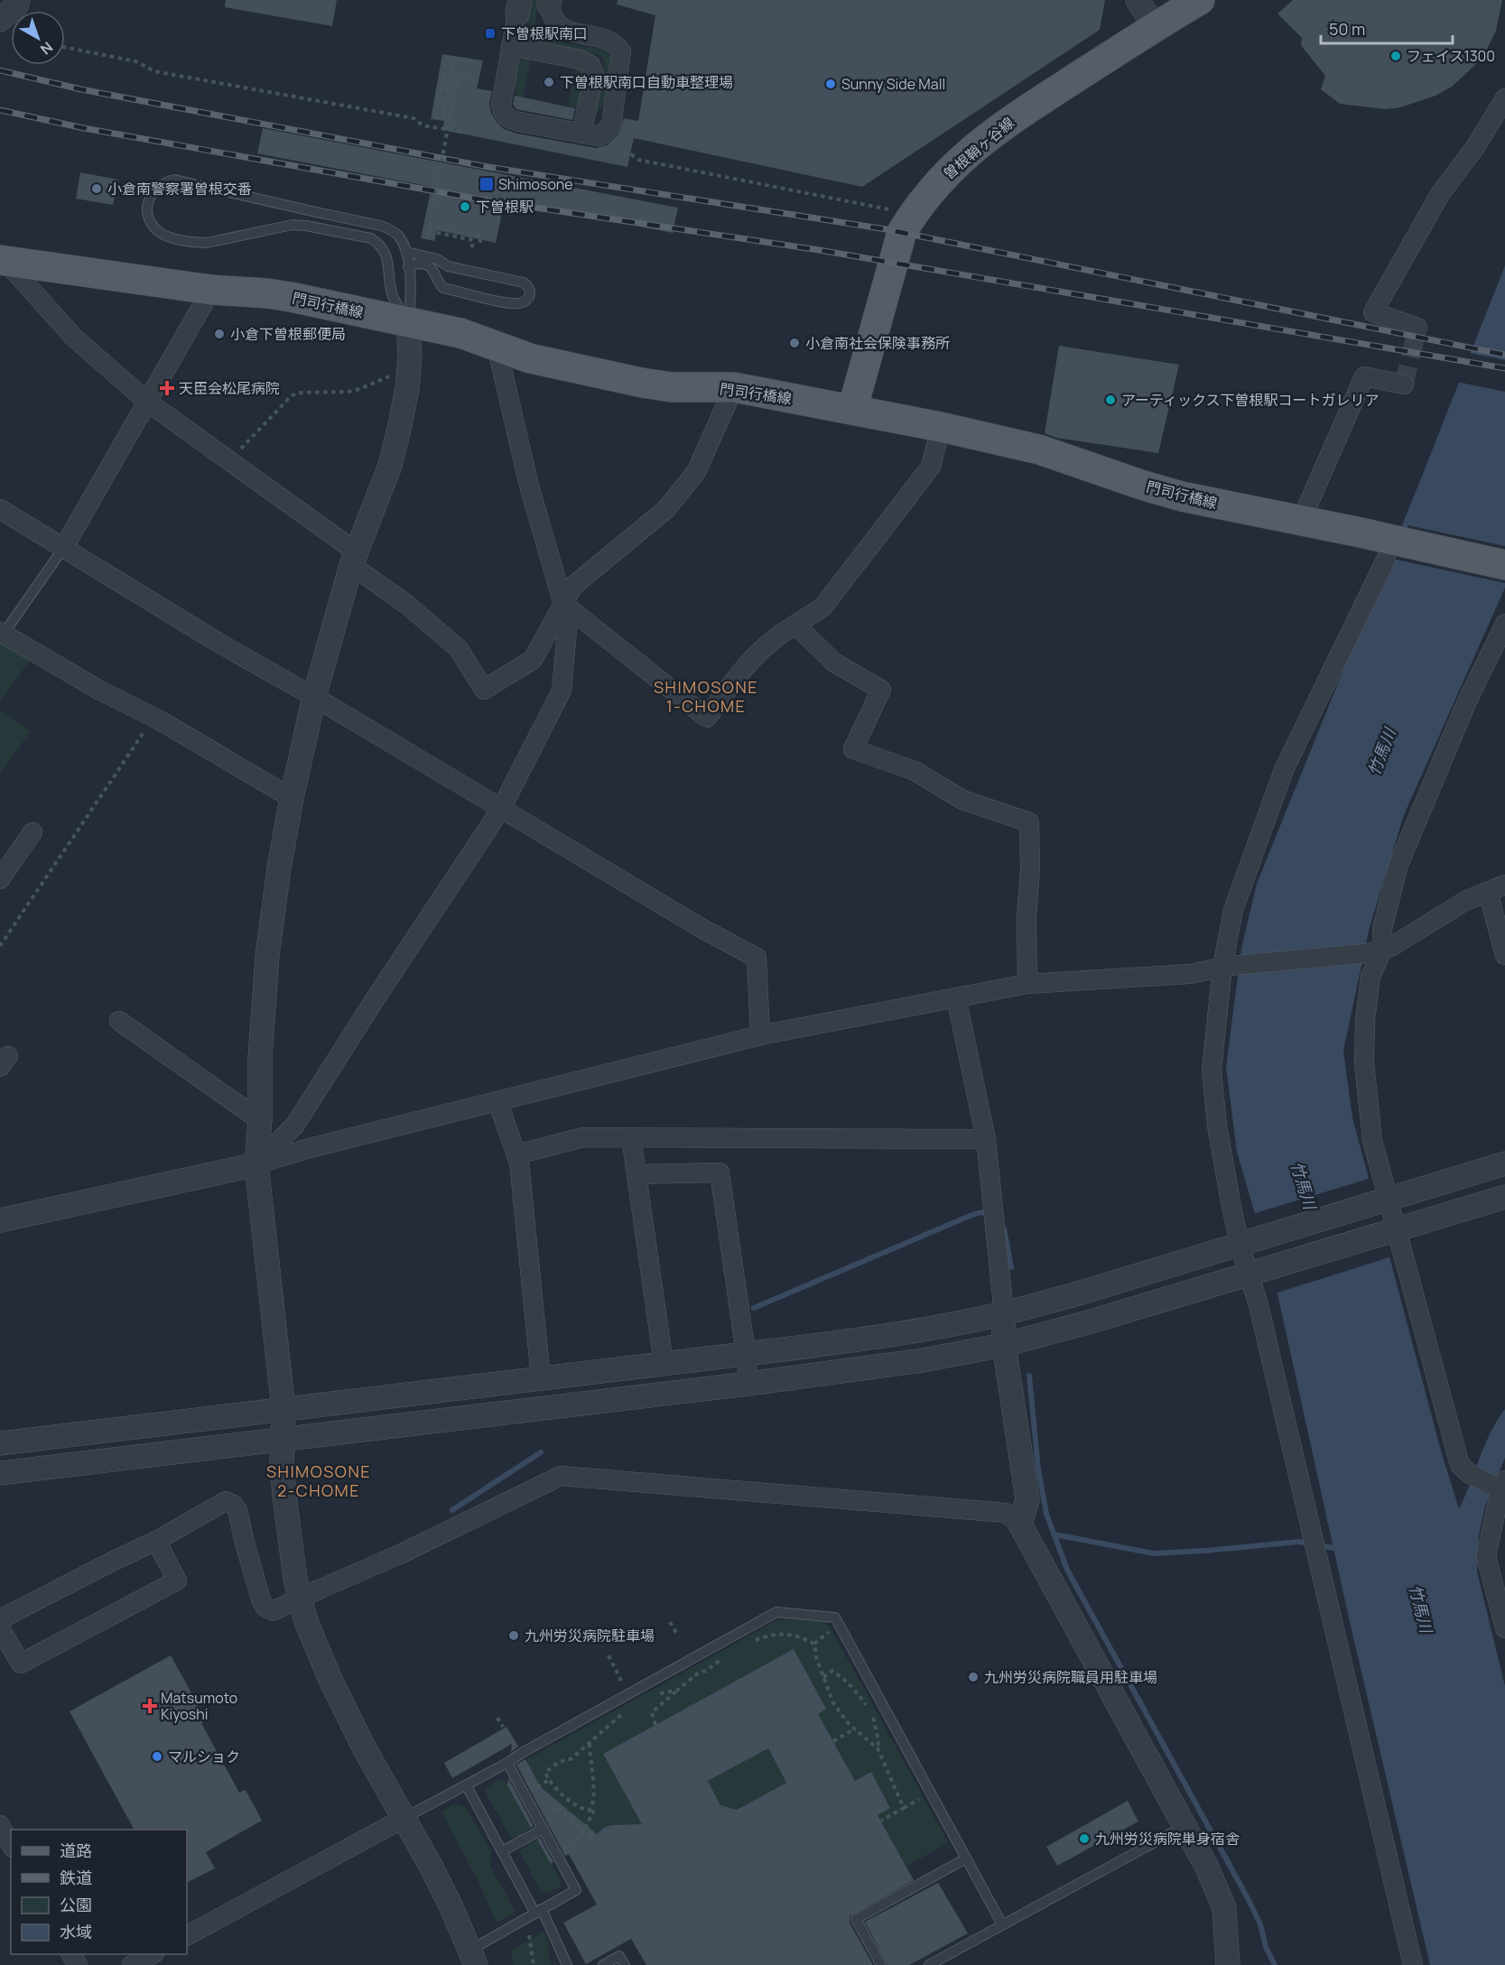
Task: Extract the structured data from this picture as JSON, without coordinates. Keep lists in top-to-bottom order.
{
  "streets": {
    "main road": ["曽根鞘ヶ谷線", "門司行橋線"]
  },
  "crossings": [
    ["曽根鞘ヶ谷線", "門司行橋線"]
  ],
  "districts": ["SHIMOSONE 1-CHOME", "SHIMOSONE 2-CHOME"],
  "water": ["竹馬川"],
  "places": {
    "transit": ["下曽根駅南口", "Shimosone"],
    "other": [
      "フェイス1300",
      "下曽根駅南口自動車整理場",
      "Sunny Side Mall",
      "小倉南警察署曽根交番",
      "下曽根駅",
      "小倉下曽根郵便局",
      "小倉南社会保険事務所",
      "アーティックス下曽根駅コートガレリア",
      "九州労災病院駐車場",
      "九州労災病院職員用駐車場",
      "マルショク",
      "九州労災病院単身宿舎"
    ],
    "health": ["天臣会松尾病院", "Matsumoto Kiyoshi"]
  },
  "legend": [
    "道路",
    "鉄道",
    "公園",
    "水域"
  ],
  "scale_bar": "50 m",
  "north": "bottom right"
}
